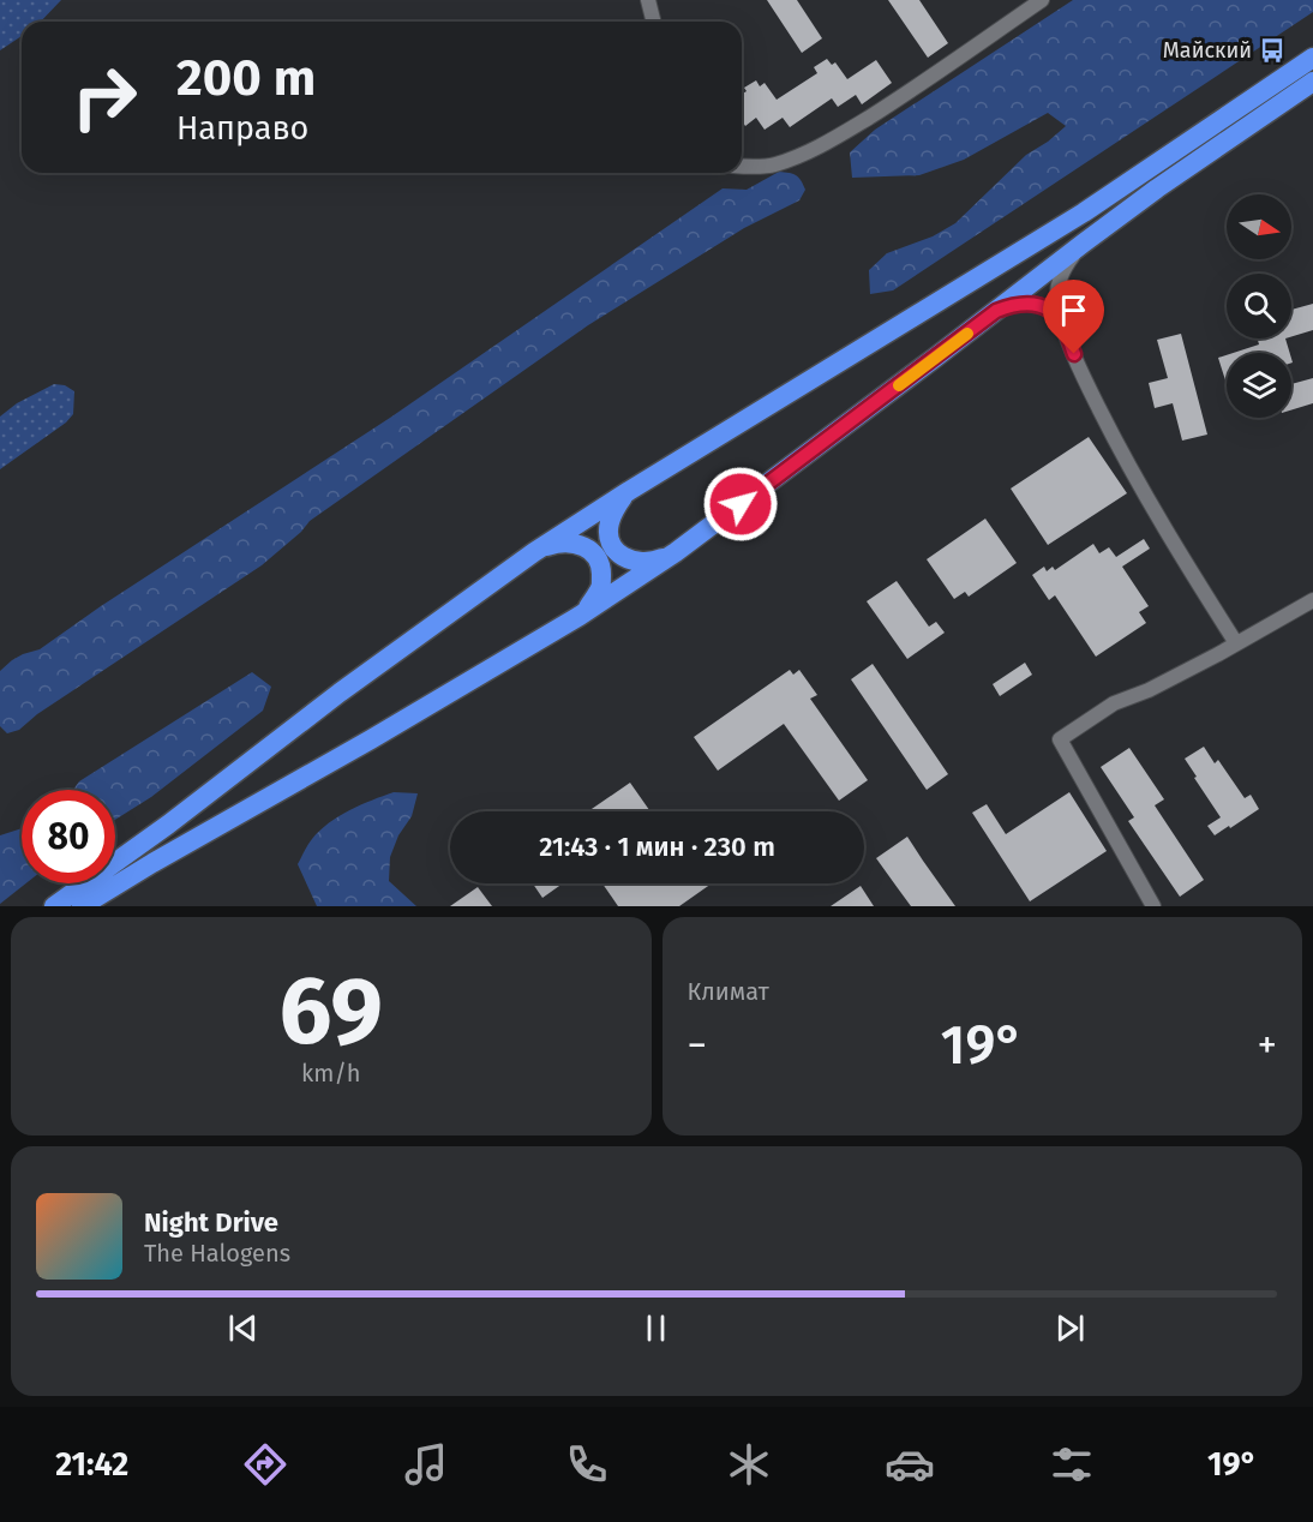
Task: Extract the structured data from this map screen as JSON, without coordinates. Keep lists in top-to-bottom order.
{
  "places": {
    "bus stop": ["Майский"]
  },
  "north": "right",
  "page": {
    "turn": ["200 m", "Направо"],
    "limit": "80",
    "trip": "21:43 · 1 мин · 230 m",
    "tile": [
      ["69", "km/h"],
      "Климат"
    ],
    "heat": ["−", "19°", "+"],
    "song": ["Night Drive", "The Halogens"],
    "tabs": ["21:42", "19°"]
  }
}
